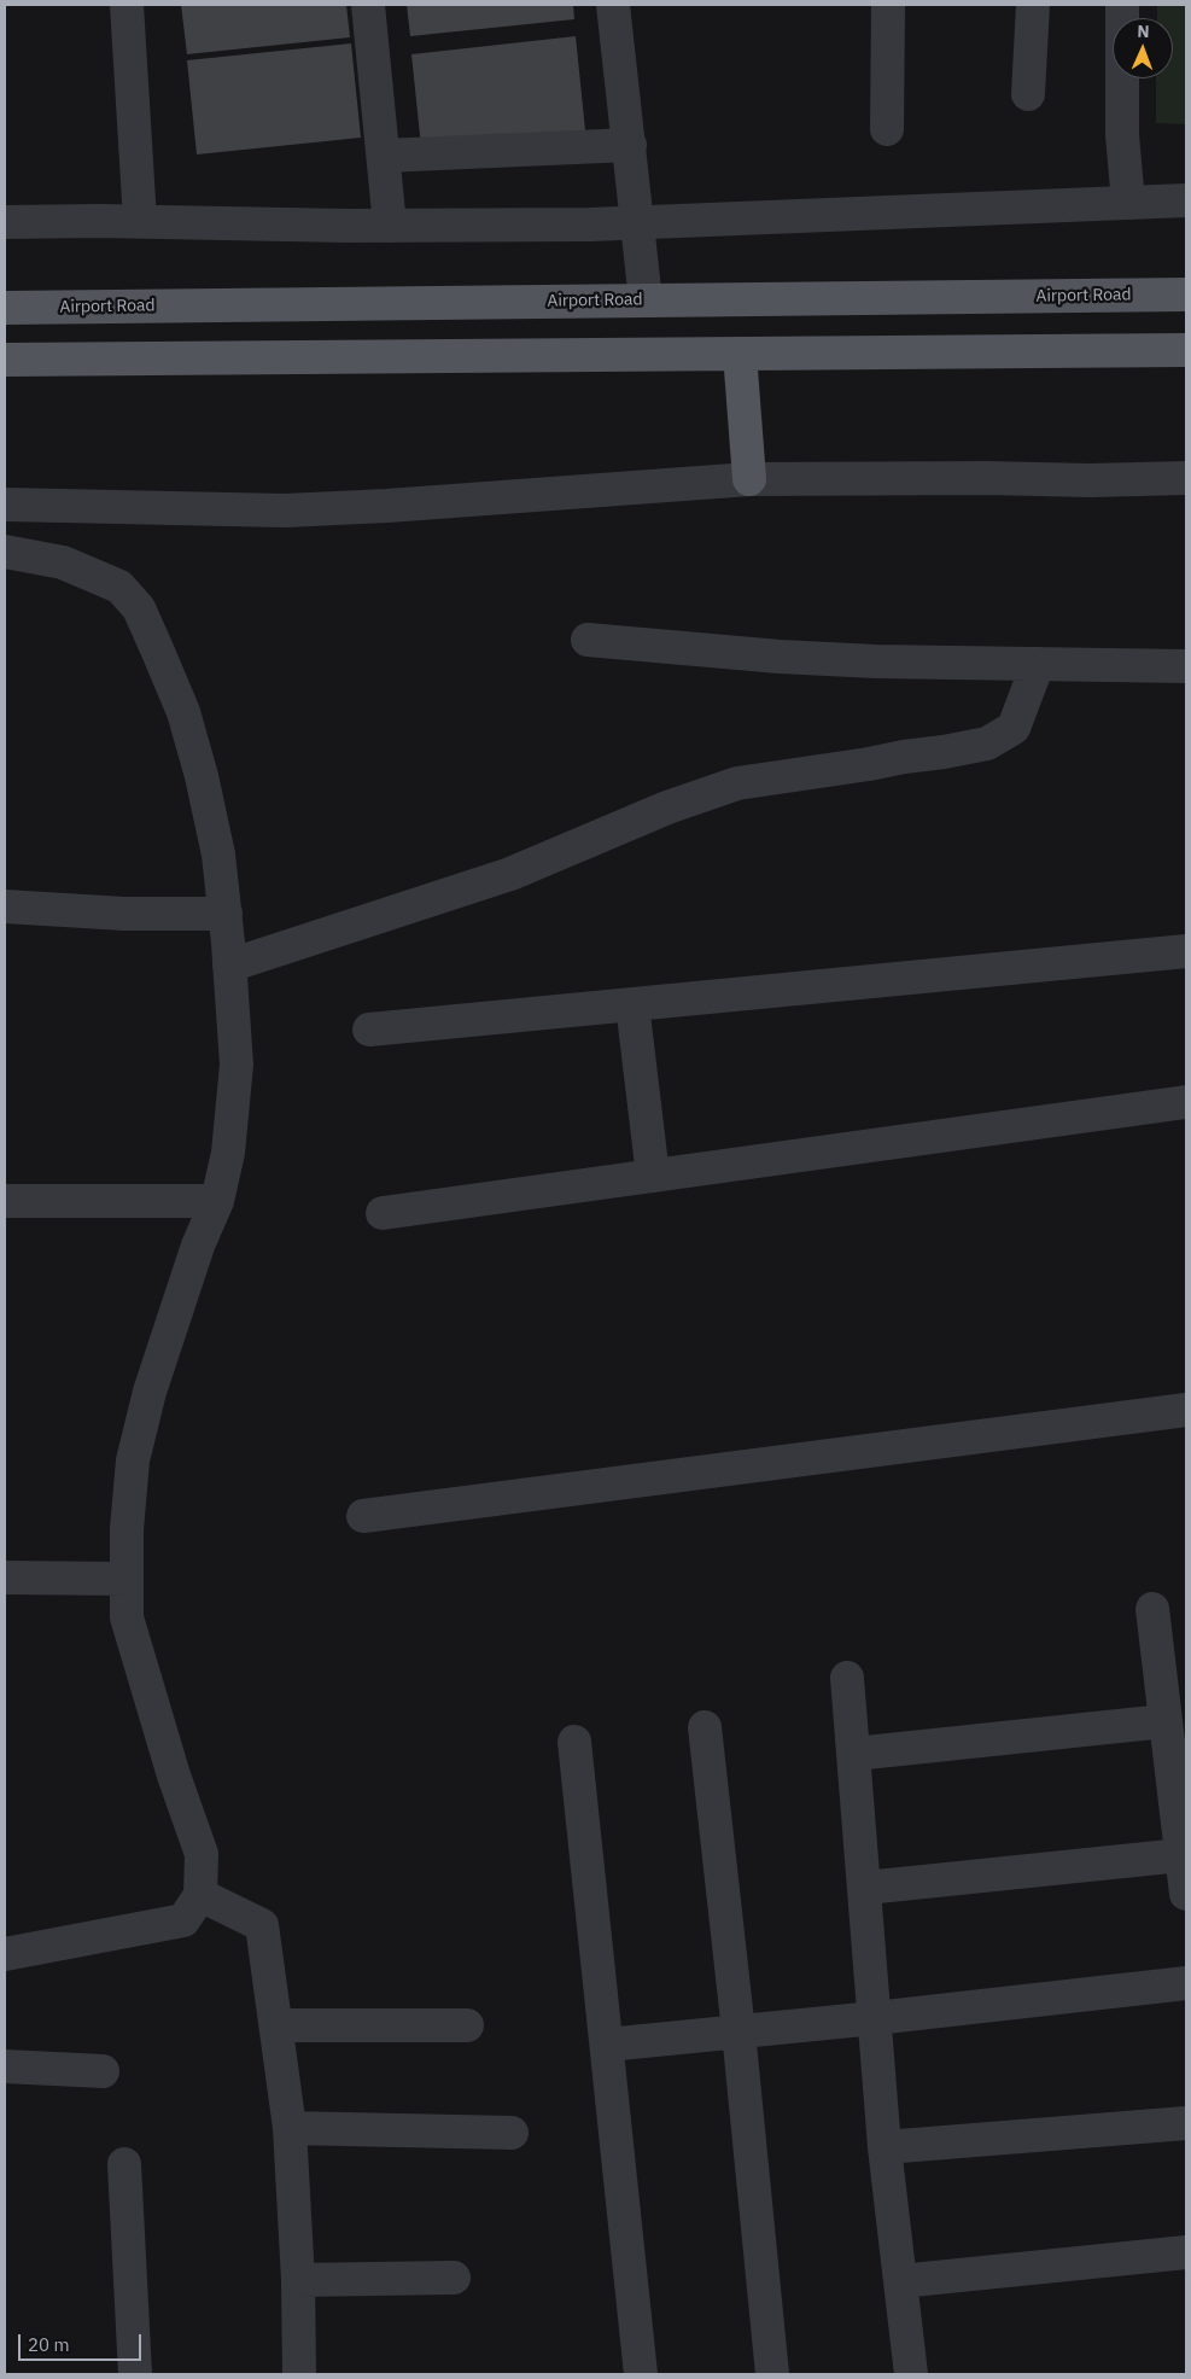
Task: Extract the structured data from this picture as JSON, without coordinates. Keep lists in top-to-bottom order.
{
  "streets": {
    "main road": ["Airport Road"]
  },
  "scale_bar": "20 m",
  "north": "top"
}
